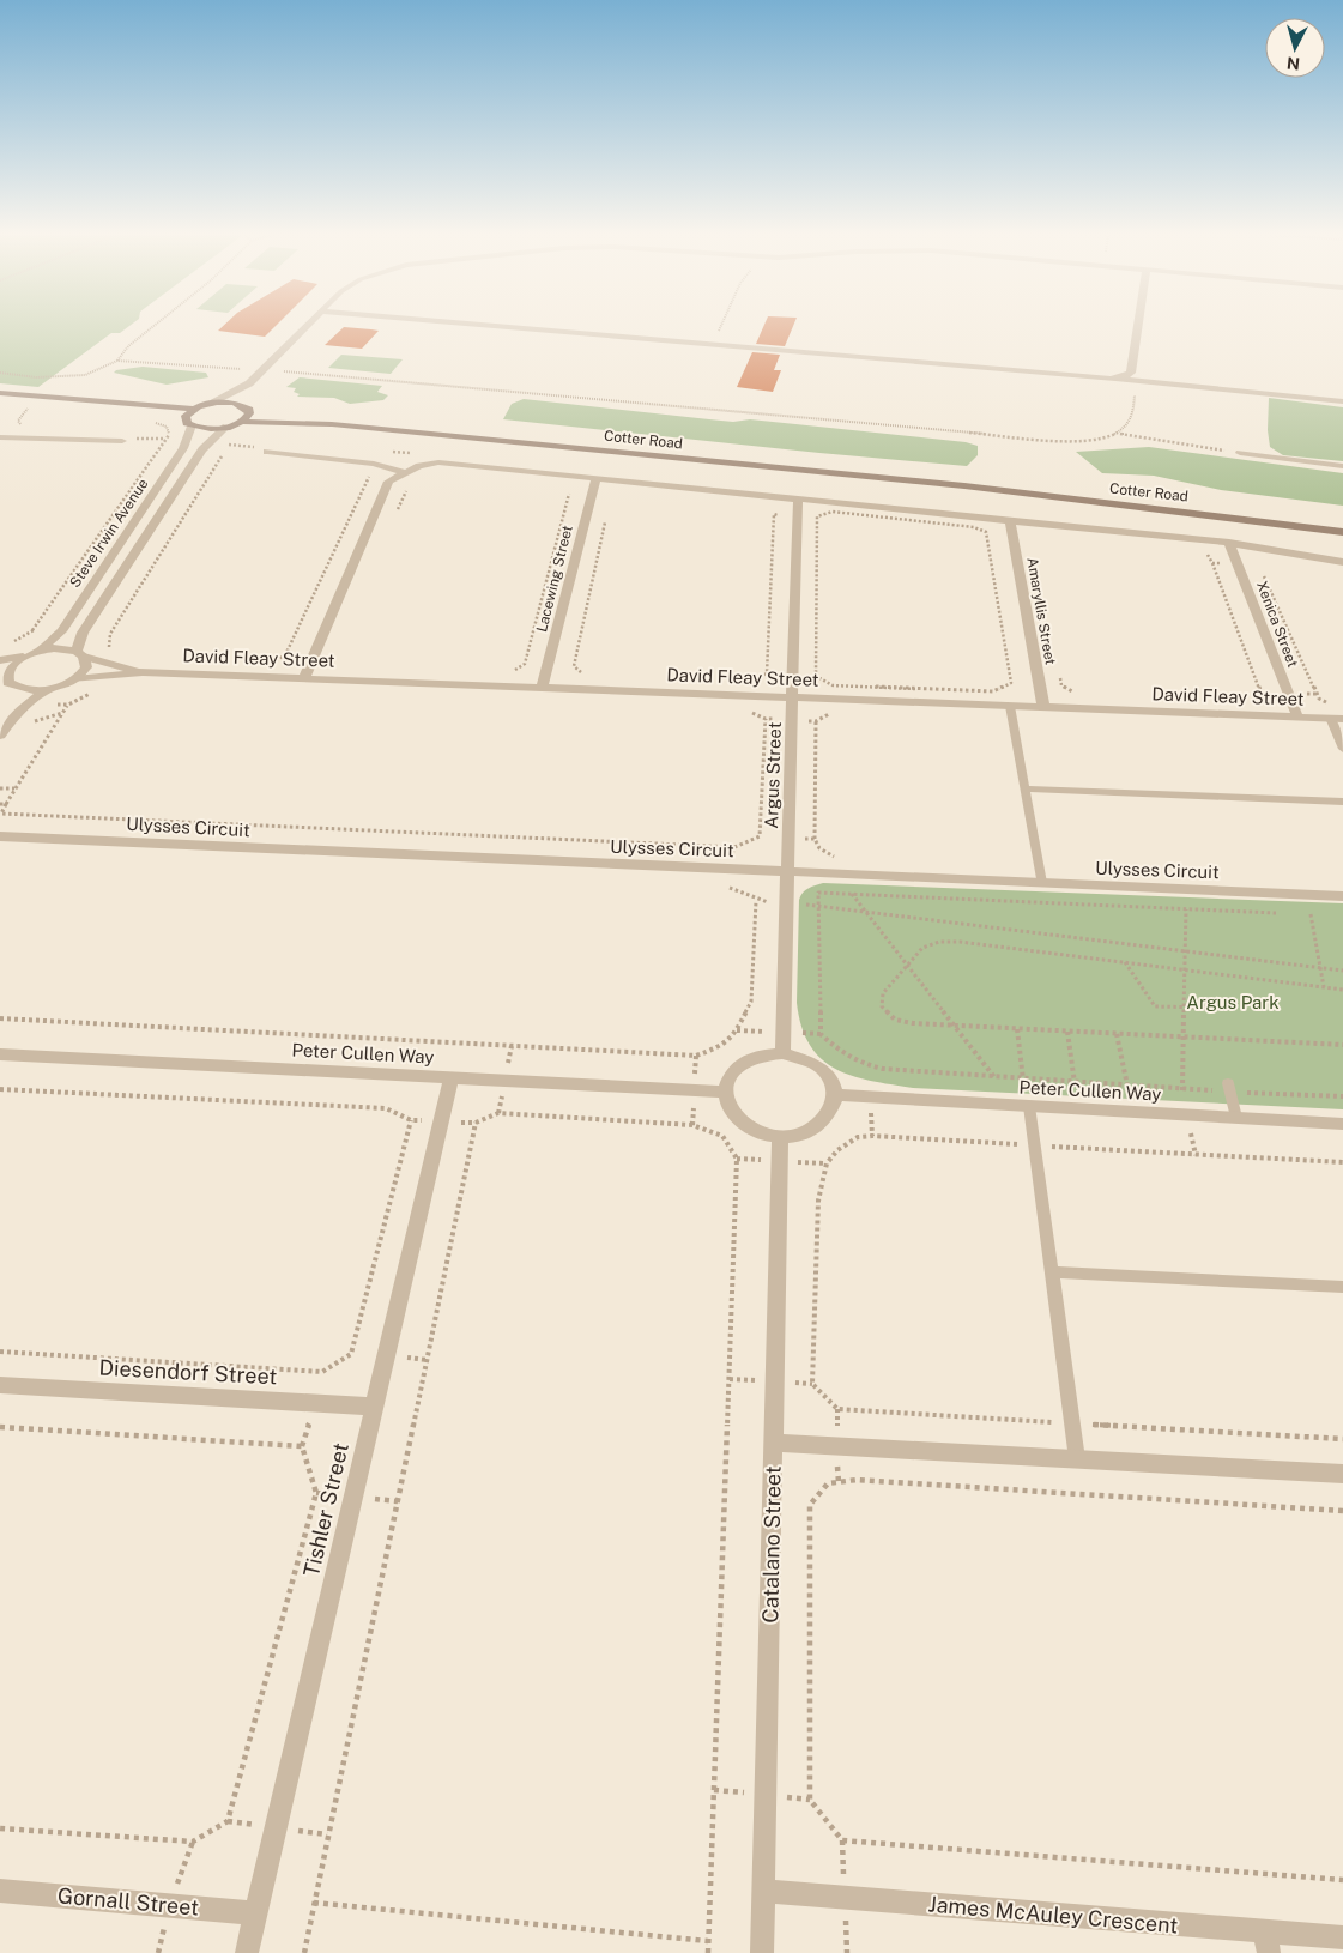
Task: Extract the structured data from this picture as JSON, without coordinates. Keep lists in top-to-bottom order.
{
  "streets": {
    "main road": ["Cotter Road"],
    "street": [
      "Steve Irwin Avenue",
      "Lacewing Street",
      "Amaryllis Street",
      "Xenica Street",
      "David Fleay Street",
      "Argus Street",
      "Ulysses Circuit",
      "Peter Cullen Way",
      "Diesendorf Street",
      "Tishler Street",
      "Catalano Street",
      "Gornall Street",
      "James McAuley Crescent"
    ]
  },
  "crossings": [
    ["Cotter Road", "Steve Irwin Avenue"],
    ["Steve Irwin Avenue", "David Fleay Street"],
    ["Lacewing Street", "David Fleay Street"],
    ["Amaryllis Street", "David Fleay Street"],
    ["Xenica Street", "David Fleay Street"],
    ["David Fleay Street", "Argus Street"],
    ["Argus Street", "Ulysses Circuit"],
    ["Argus Street", "Peter Cullen Way"],
    ["Argus Street", "Catalano Street"],
    ["Peter Cullen Way", "Tishler Street"],
    ["Peter Cullen Way", "Catalano Street"],
    ["Diesendorf Street", "Tishler Street"],
    ["Tishler Street", "Gornall Street"],
    ["Catalano Street", "James McAuley Crescent"]
  ],
  "parks": ["Argus Park"],
  "north": "bottom"
}
